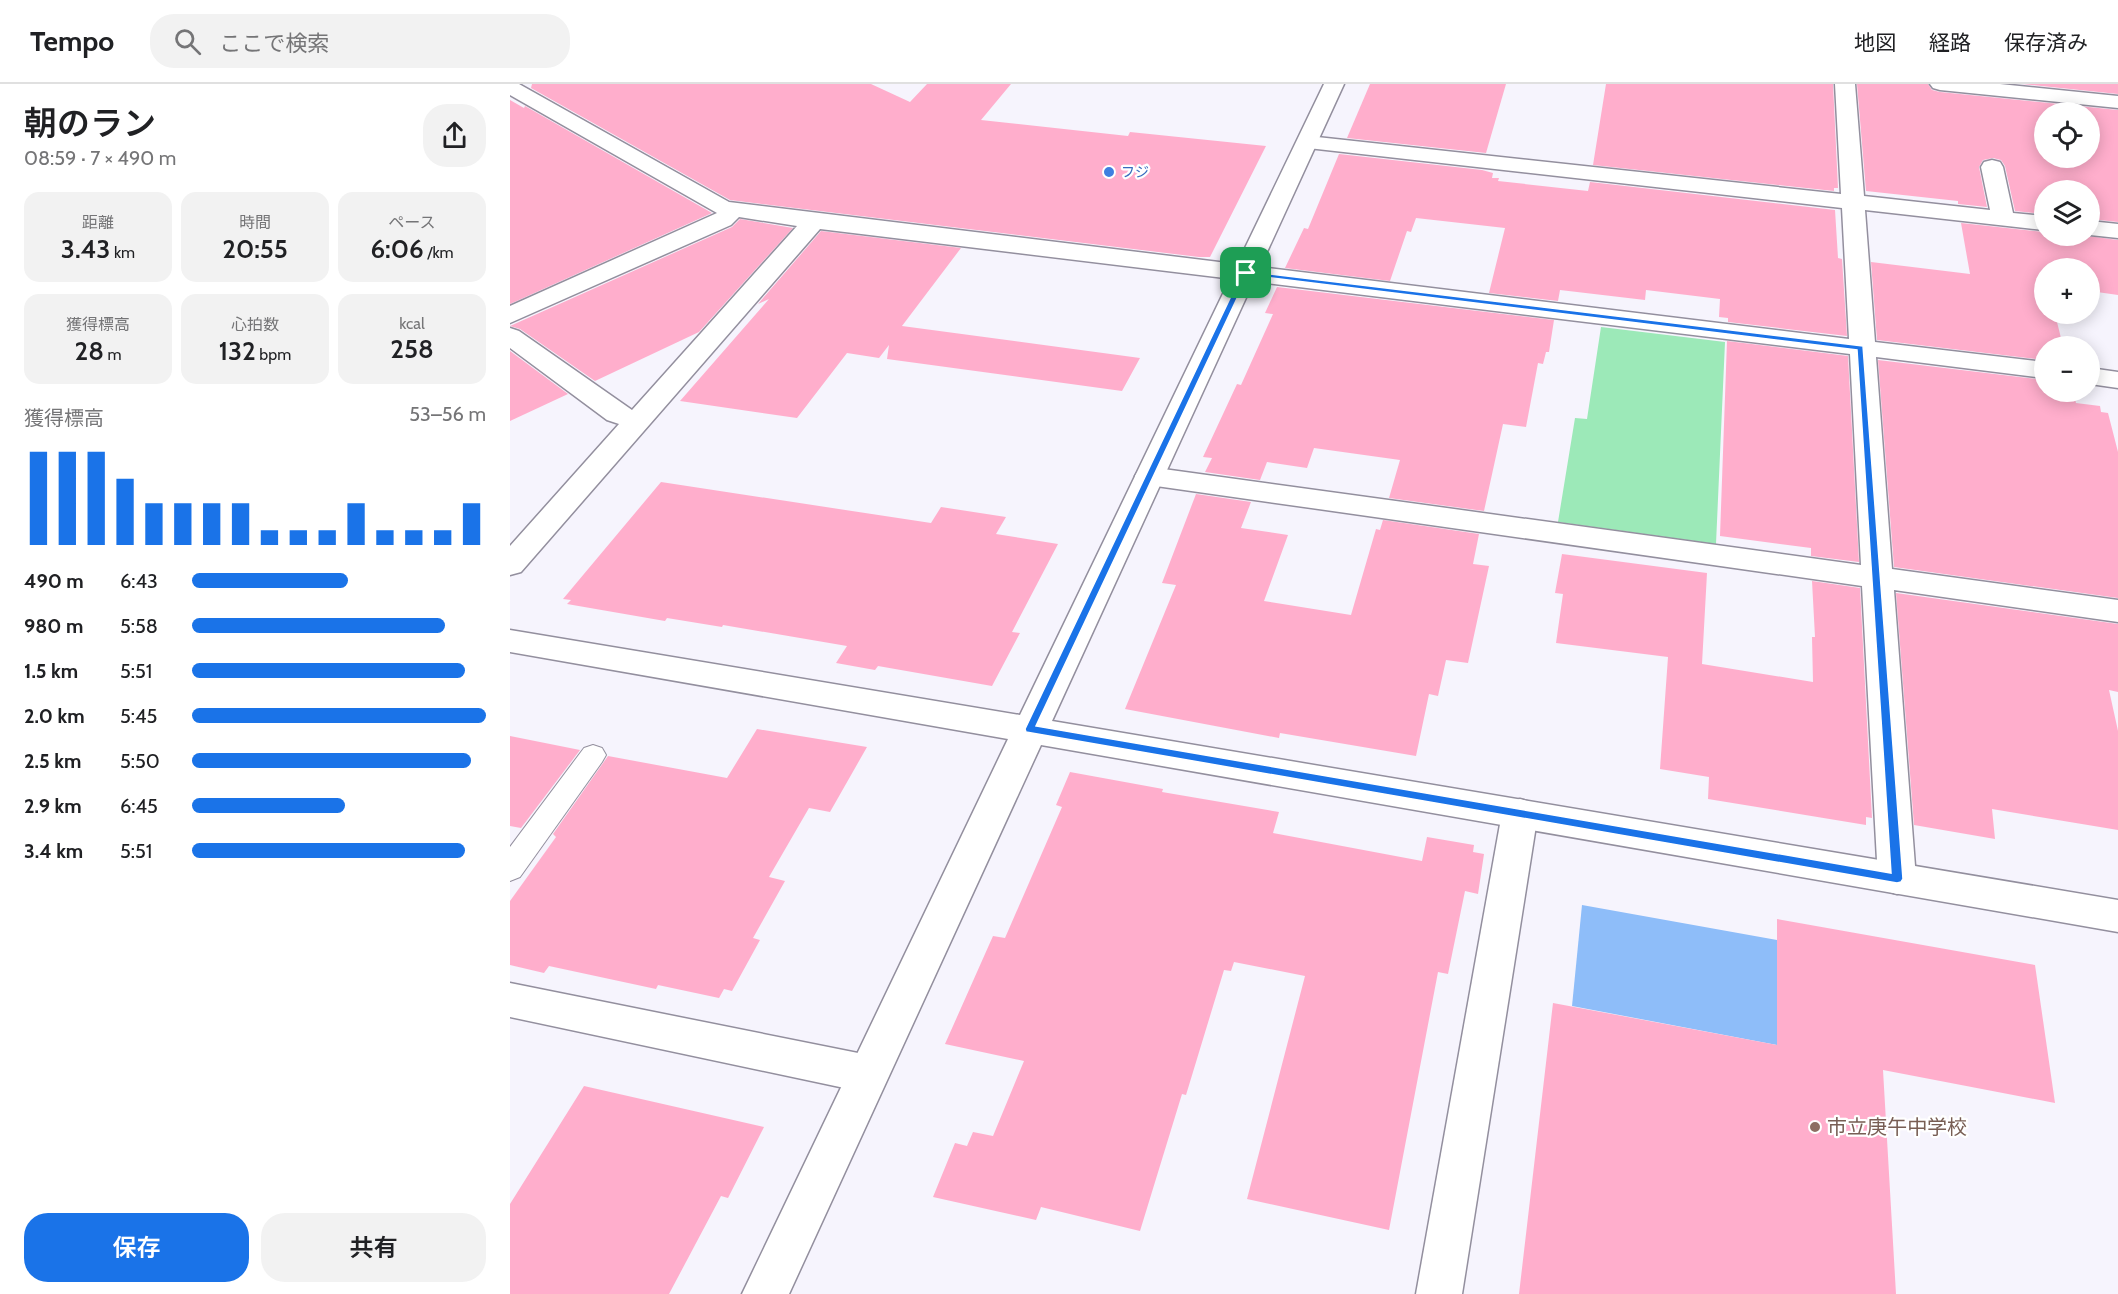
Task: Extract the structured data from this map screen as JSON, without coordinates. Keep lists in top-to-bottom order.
{
  "places": ["フジ", "市立庚午中学校"],
  "page": {
    "header": "Tempo",
    "search": "ここで検索",
    "nav": ["地図", "経路", "保存済み"],
    "heading": ["朝のラン", "08:59 · 7 × 490 m"],
    "map_buttons": ["+", "−"],
    "stats": [
      ["距離", "3.43 km"],
      ["時間", "20:55"],
      ["ペース", "6:06 /km"],
      ["獲得標高", "28 m"],
      ["心拍数", "132 bpm"],
      ["kcal", "258"]
    ],
    "chart": ["獲得標高", "53–56 m"],
    "list": [
      {
        "name": "490 m",
        "note": "6:43"
      },
      {
        "name": "980 m",
        "note": "5:58"
      },
      {
        "name": "1.5 km",
        "note": "5:51"
      },
      {
        "name": "2.0 km",
        "note": "5:45"
      },
      {
        "name": "2.5 km",
        "note": "5:50"
      },
      {
        "name": "2.9 km",
        "note": "6:45"
      },
      {
        "name": "3.4 km",
        "note": "5:51"
      }
    ],
    "buttons": ["保存", "共有"]
  }
}
